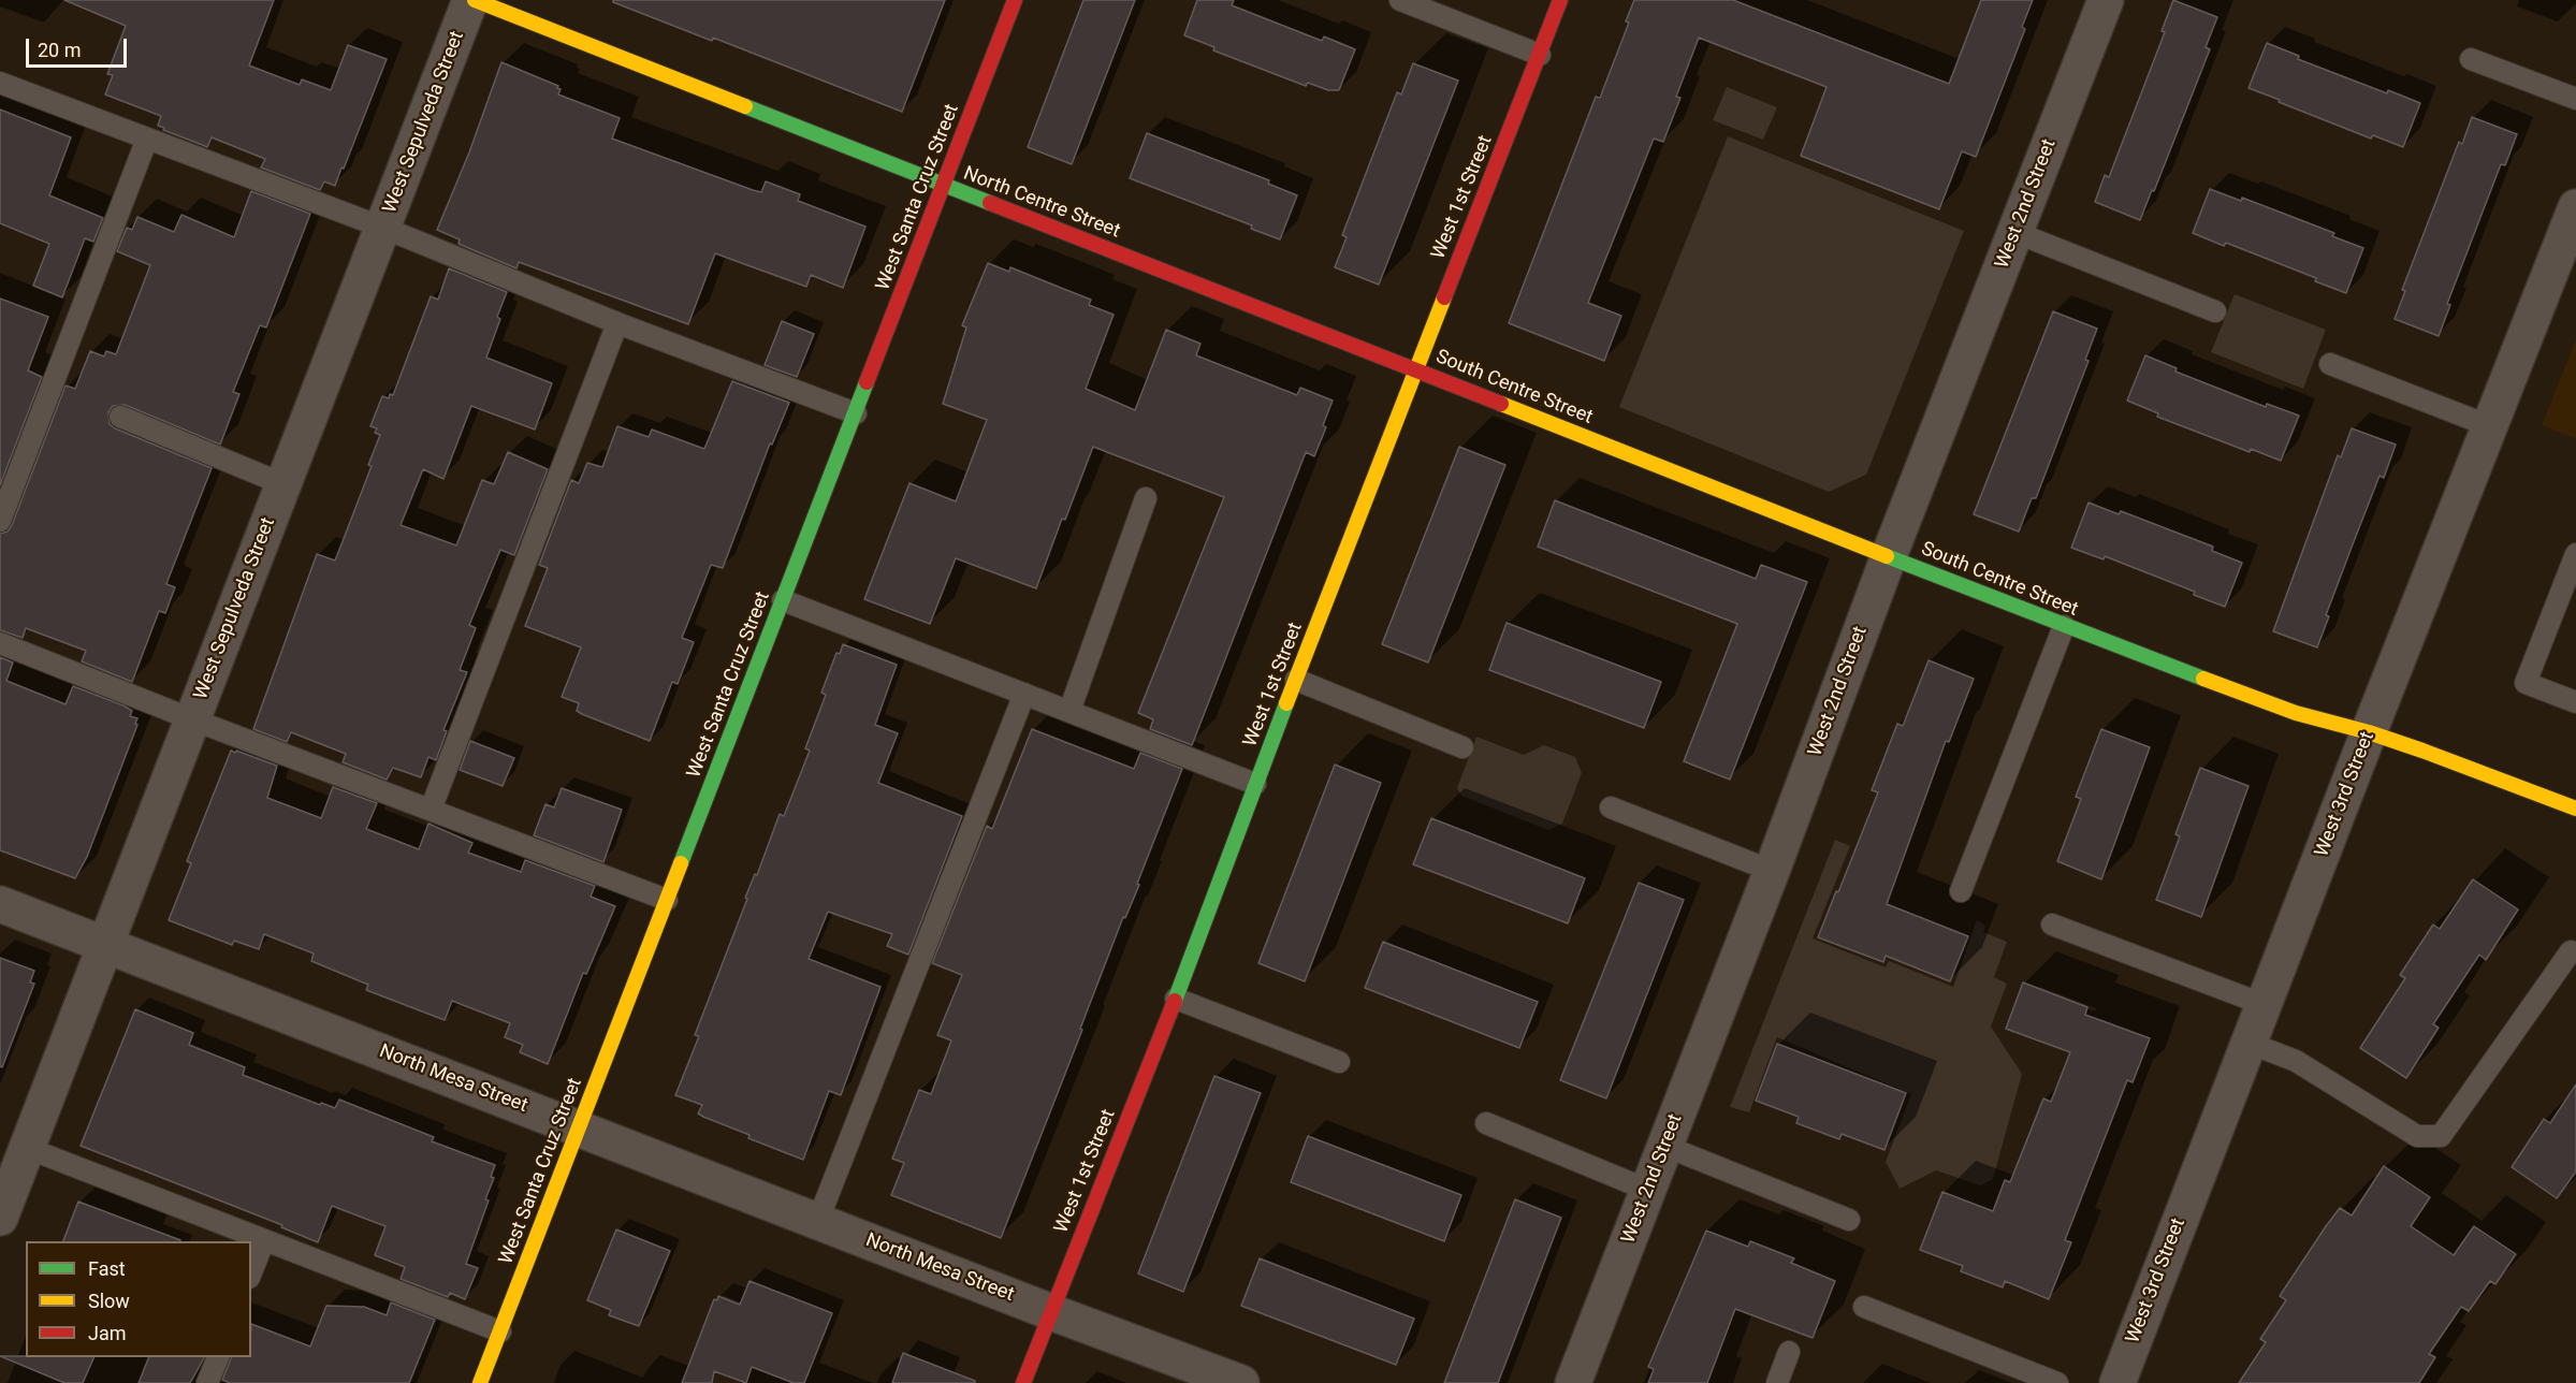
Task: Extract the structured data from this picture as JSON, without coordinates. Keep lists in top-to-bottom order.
{
  "streets": {
    "street": [
      "West Sepulveda Street",
      "West Santa Cruz Street",
      "West 1st Street",
      "North Centre Street",
      "West 2nd Street",
      "South Centre Street",
      "West 3rd Street",
      "North Mesa Street"
    ]
  },
  "crossings": [
    ["West Sepulveda Street", "North Centre Street"],
    ["West Sepulveda Street", "North Mesa Street"],
    ["West Santa Cruz Street", "North Centre Street"],
    ["West Santa Cruz Street", "North Mesa Street"],
    ["West 1st Street", "North Centre Street"],
    ["West 1st Street", "South Centre Street"],
    ["West 1st Street", "North Mesa Street"],
    ["North Centre Street", "South Centre Street"],
    ["West 2nd Street", "South Centre Street"],
    ["South Centre Street", "West 3rd Street"]
  ],
  "legend": ["Fast", "Slow", "Jam"],
  "scale_bar": "20 m"
}
